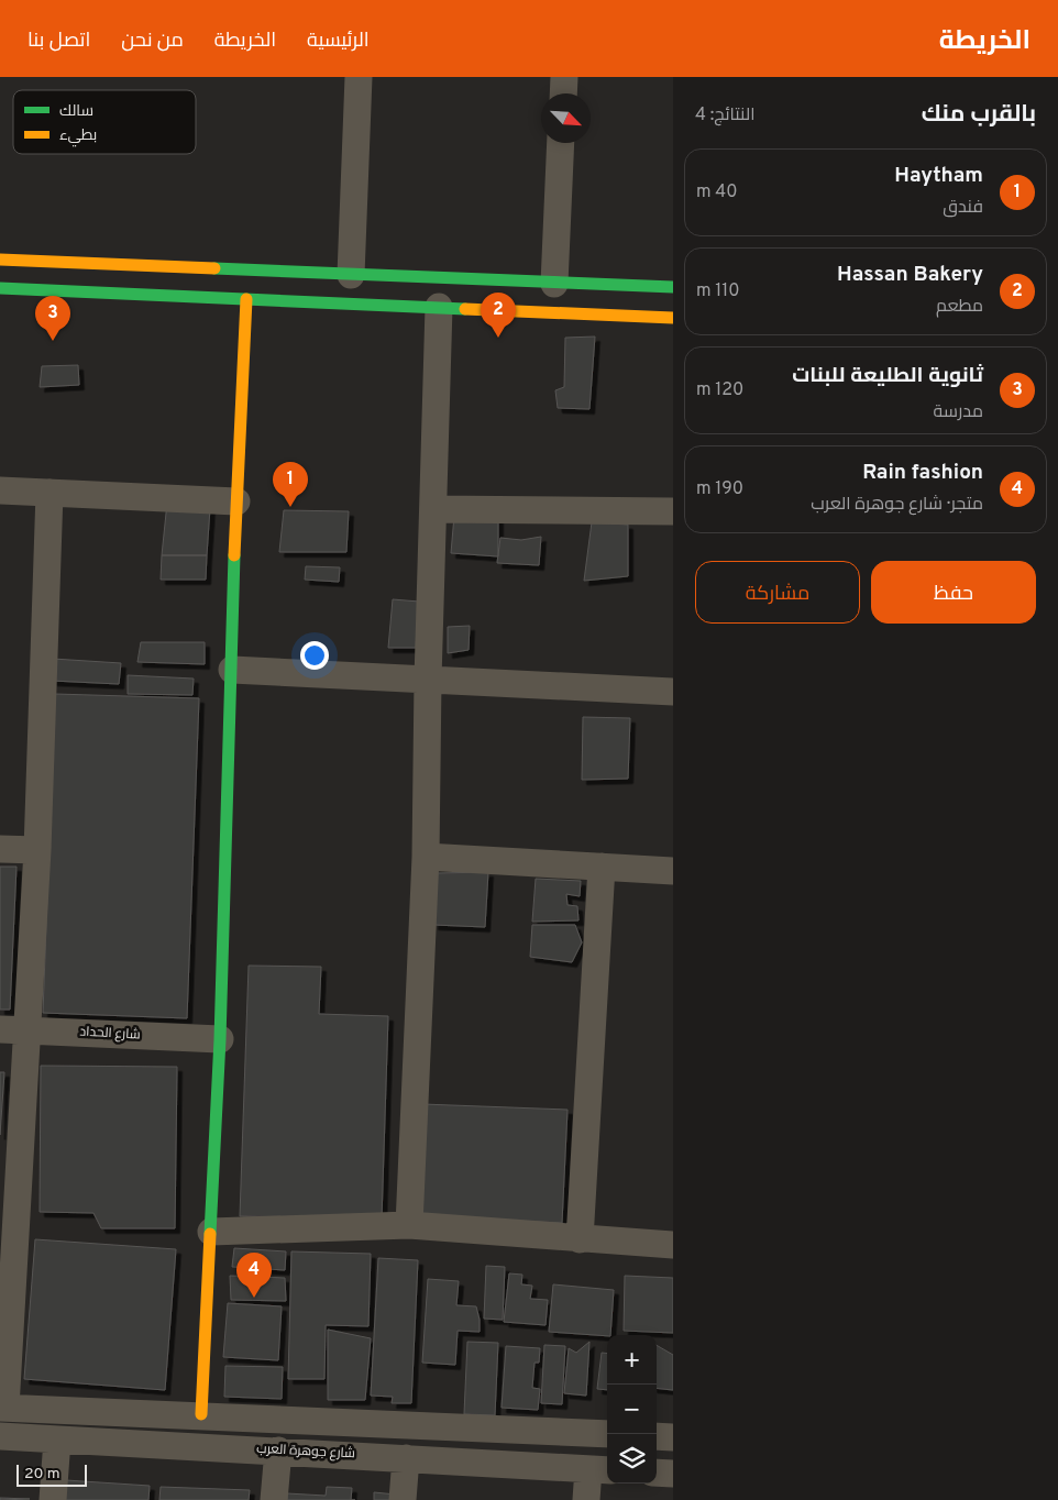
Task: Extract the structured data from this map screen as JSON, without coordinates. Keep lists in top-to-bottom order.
{
  "streets": {
    "street": ["شارع الحداد", "شارع جوهرة العرب"]
  },
  "legend": ["سالك", "بطيء"],
  "scale_bar": "20 m",
  "north": "bottom right",
  "page": {
    "header": "الخريطة",
    "nav": [
      "الرئيسية",
      "الخريطة",
      "من نحن",
      "اتصل بنا"
    ],
    "heading": ["بالقرب منك", "النتائج: 4"],
    "list": [
      {
        "mark": "1",
        "name": "Haytham",
        "note": "فندق",
        "value": "40 m"
      },
      {
        "mark": "2",
        "name": "Hassan Bakery",
        "note": "مطعم",
        "value": "110 m"
      },
      {
        "mark": "3",
        "name": "ثانوية الطليعة للبنات",
        "note": "مدرسة",
        "value": "120 m"
      },
      {
        "mark": "4",
        "name": "Rain fashion",
        "note": "متجر · شارع جوهرة العرب",
        "value": "190 m"
      }
    ],
    "pins": [
      "2",
      "3",
      "1",
      "4"
    ],
    "buttons": ["حفظ", "مشاركة"],
    "map_buttons": ["+", "−"],
    "scale": "20 m"
  }
}
